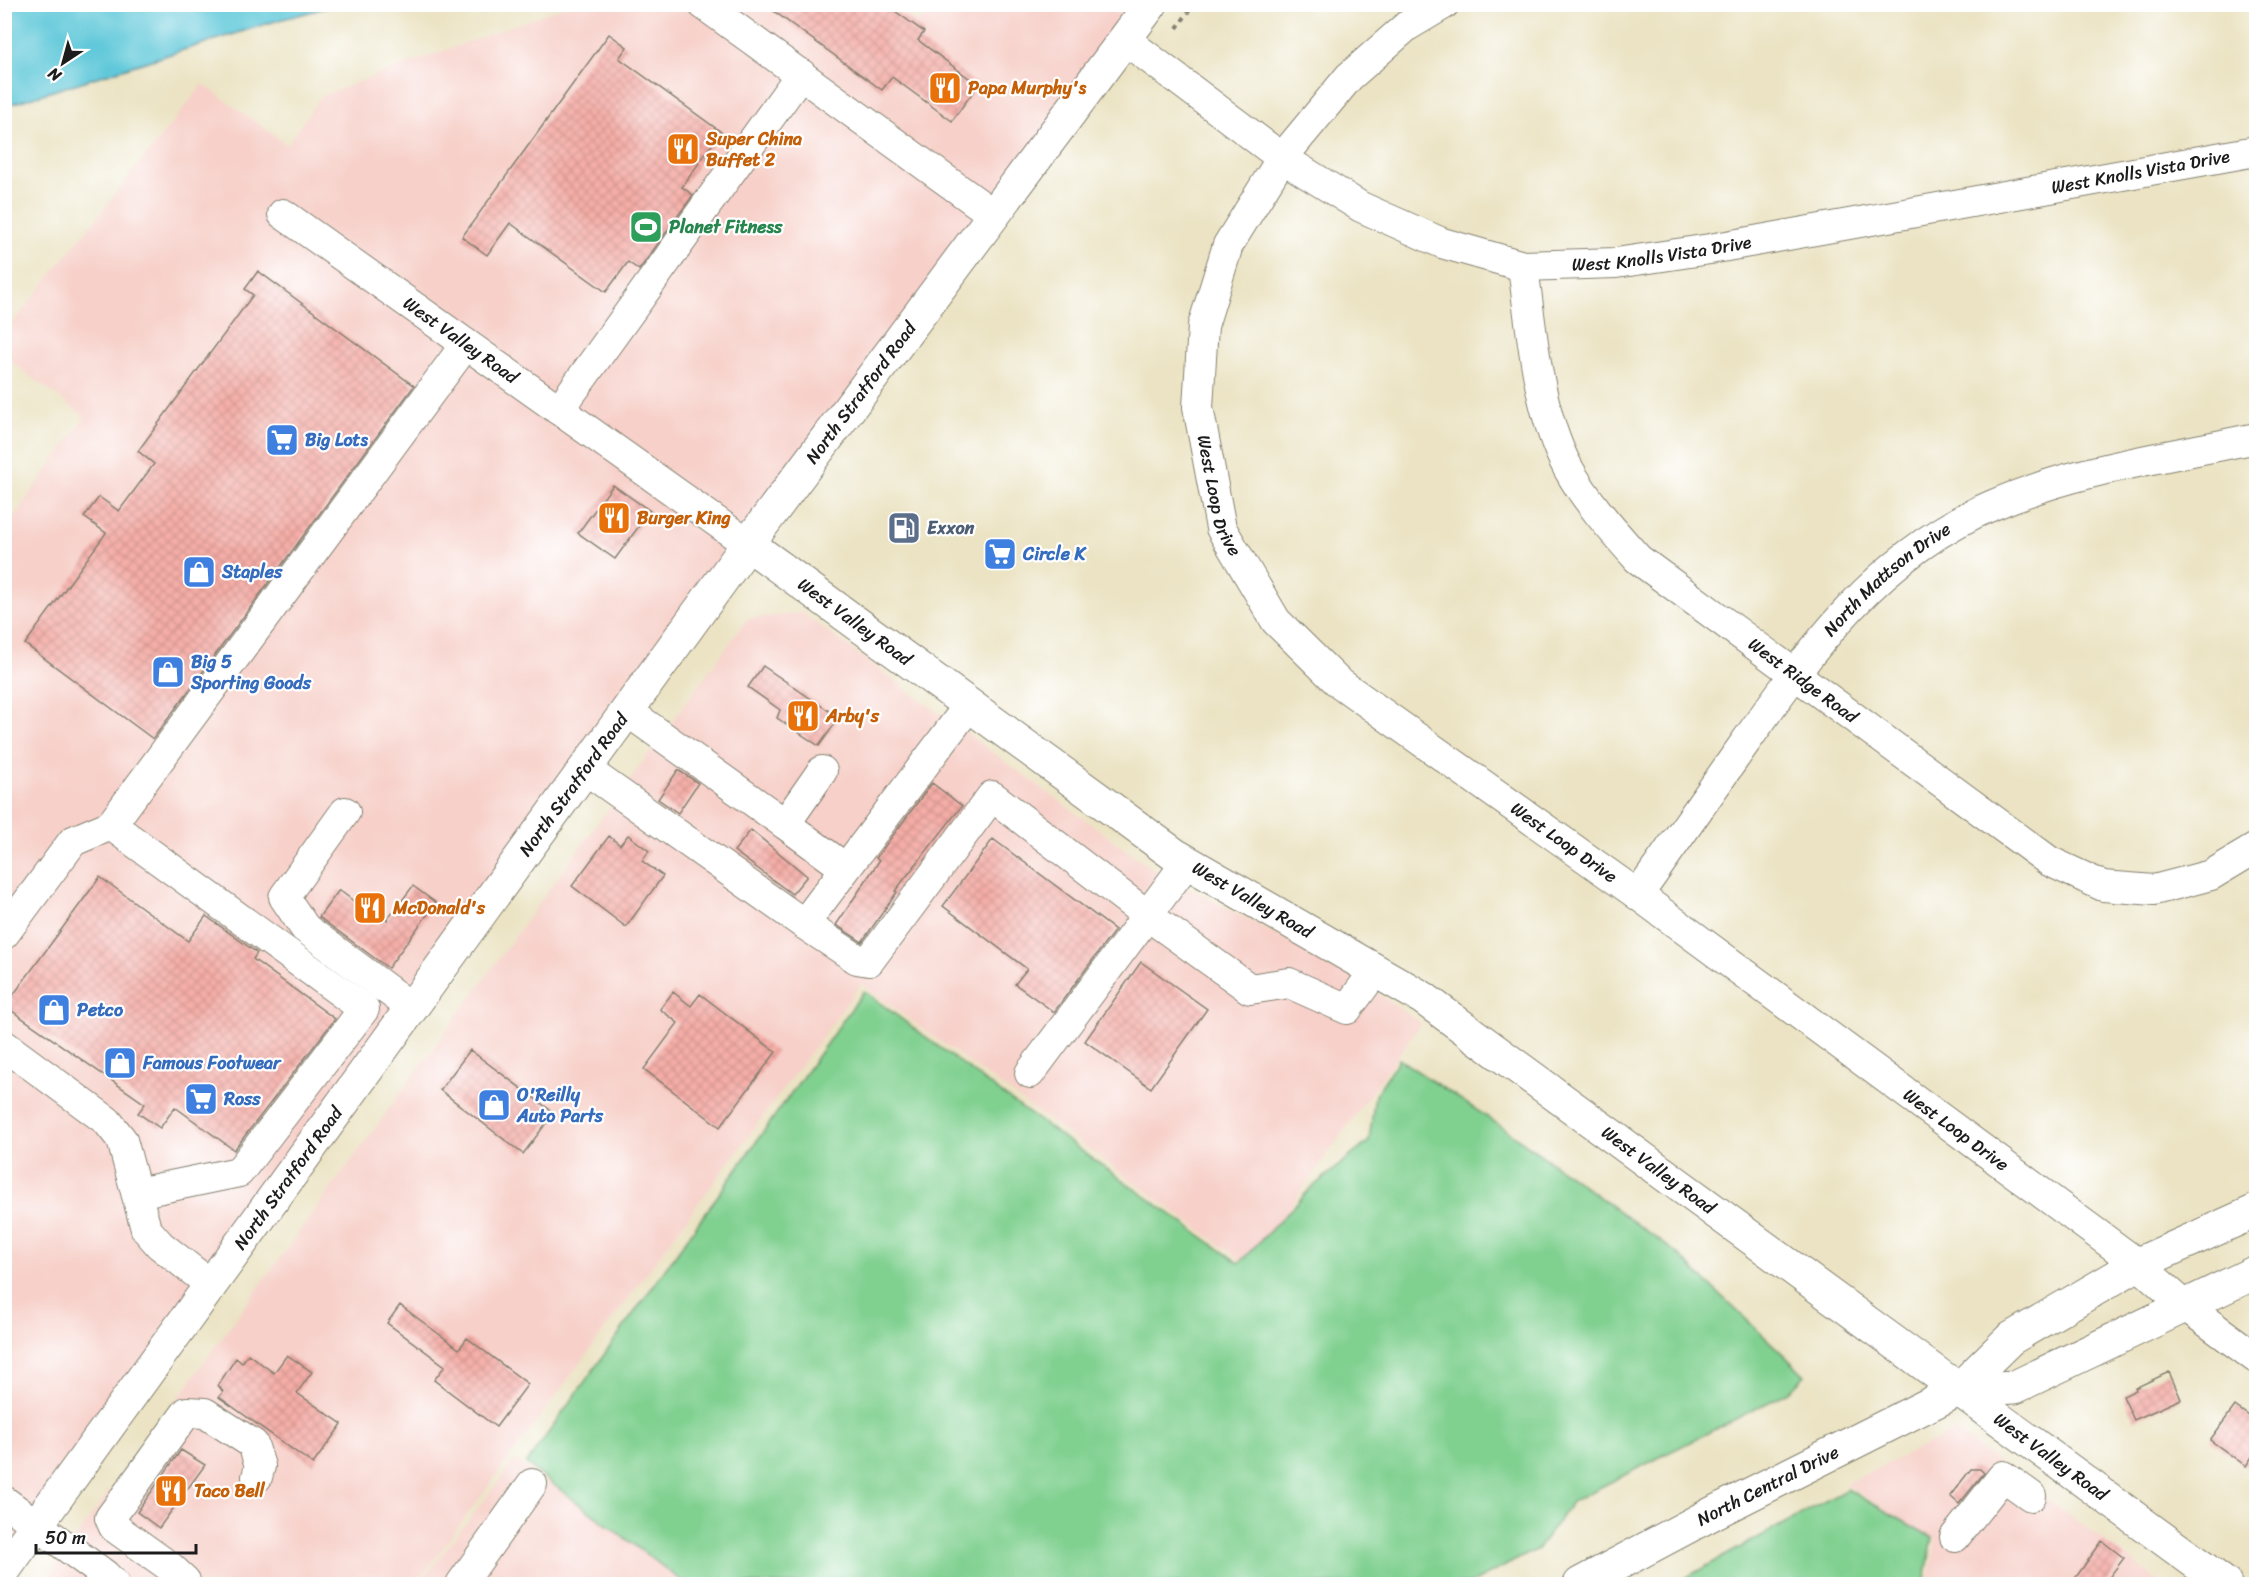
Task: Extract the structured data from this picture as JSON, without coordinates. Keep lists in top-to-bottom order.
{
  "streets": {
    "main road": ["West Valley Road", "North Stratford Road", "North Central Drive"],
    "street": [
      "West Knolls Vista Drive",
      "West Loop Drive",
      "North Mattson Drive",
      "West Ridge Road"
    ]
  },
  "crossings": [
    ["West Knolls Vista Drive", "North Stratford Road"],
    ["West Knolls Vista Drive", "West Loop Drive"],
    ["West Knolls Vista Drive", "West Ridge Road"],
    ["West Valley Road", "North Stratford Road"],
    ["West Valley Road", "North Central Drive"],
    ["West Loop Drive", "North Mattson Drive"],
    ["West Loop Drive", "North Central Drive"],
    ["North Mattson Drive", "West Ridge Road"]
  ],
  "places": {
    "restaurant": [
      "Papa Murphy's",
      "Super China Buffet 2",
      "Burger King",
      "Arby's",
      "McDonald's",
      "Taco Bell"
    ],
    "sports": ["Planet Fitness"],
    "supermarket": ["Big Lots", "Circle K", "Ross"],
    "fuel station": ["Exxon"],
    "shop": [
      "Staples",
      "Big 5 Sporting Goods",
      "Petco",
      "Famous Footwear",
      "O'Reilly Auto Parts"
    ]
  },
  "scale_bar": "50 m",
  "north": "bottom left"
}
